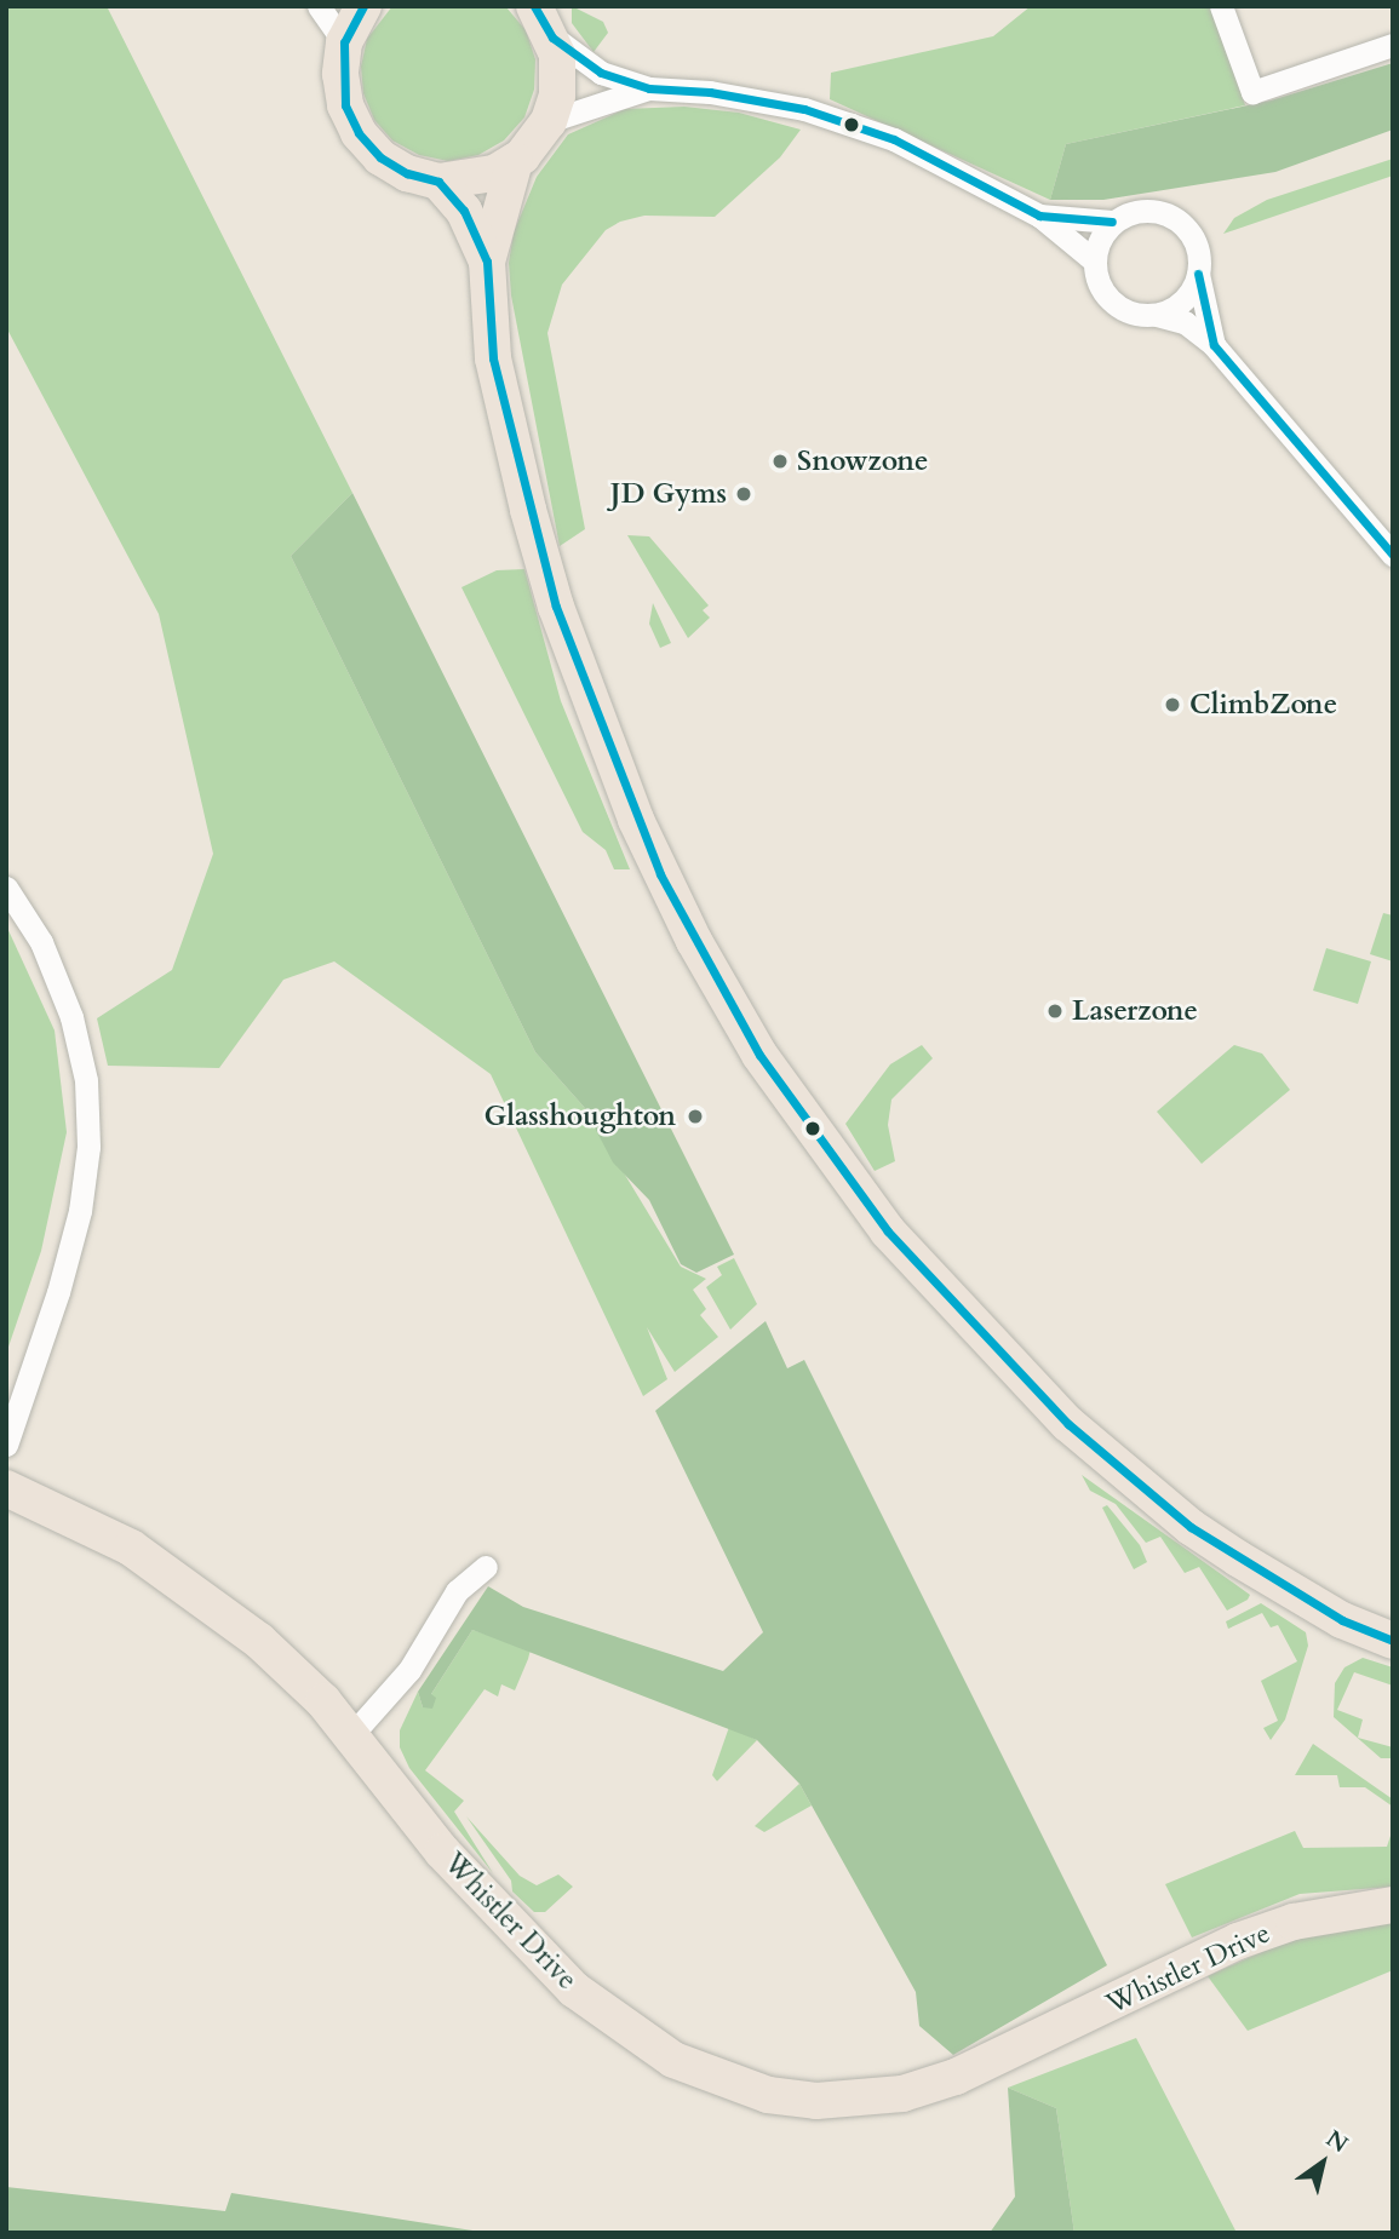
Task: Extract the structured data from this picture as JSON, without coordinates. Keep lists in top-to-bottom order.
{
  "streets": {
    "main road": ["Whistler Drive"]
  },
  "places": [
    "Snowzone",
    "JD Gyms",
    "ClimbZone",
    "Laserzone",
    "Glasshoughton"
  ],
  "north": "top right"
}
